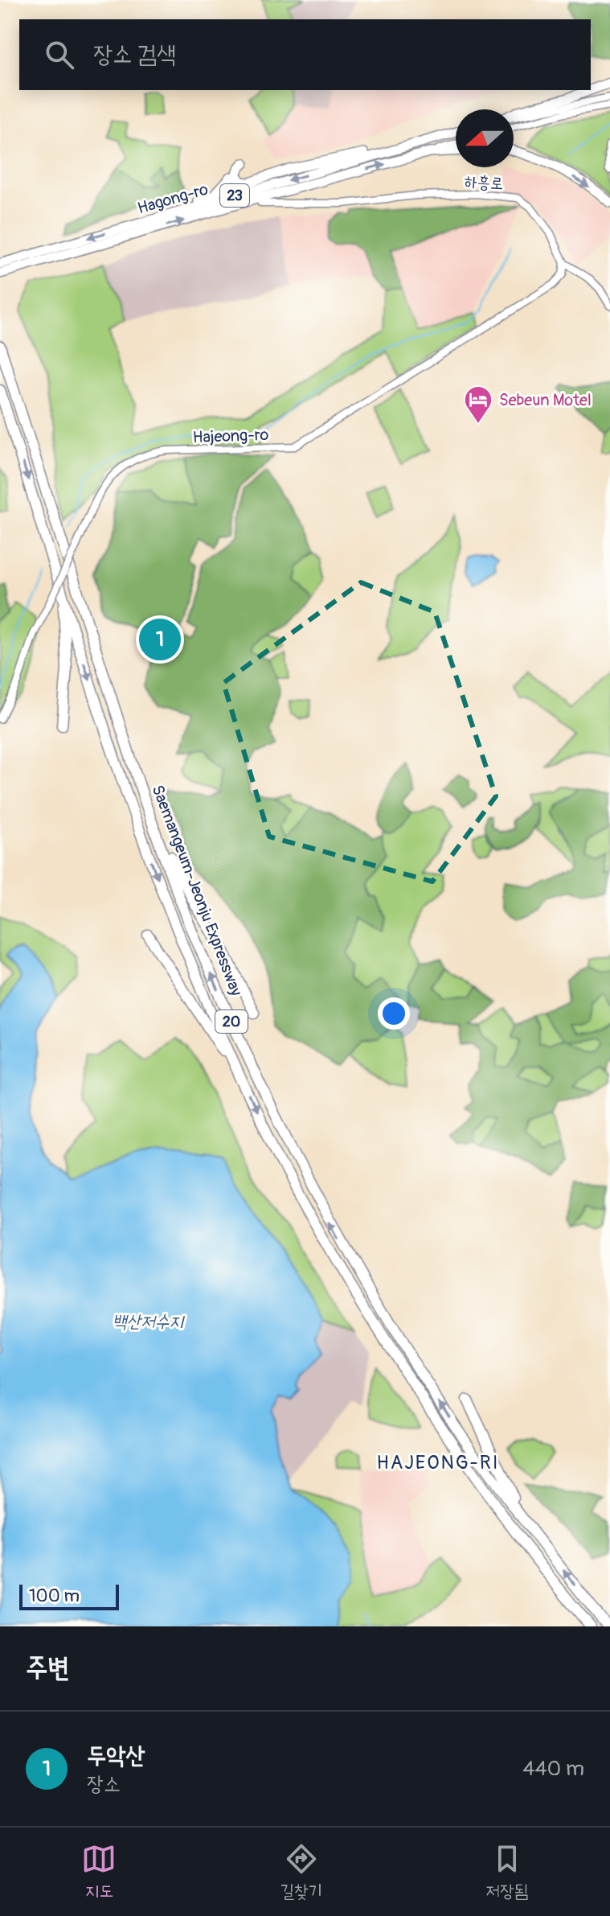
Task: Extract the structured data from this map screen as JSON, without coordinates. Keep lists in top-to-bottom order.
{
  "streets": {
    "highway": ["Saemangeum-Jeonju Expressway", "20"],
    "main road": ["23", "Hagong-ro"],
    "street": ["하흥로", "Hajeong-ro"]
  },
  "crossings": [
    ["하흥로", "Hagong-ro"],
    ["하흥로", "Hajeong-ro"],
    ["23", "Hagong-ro"]
  ],
  "districts": ["HAJEONG-RI"],
  "water": ["백산저수지"],
  "places": {
    "hotel": ["Sebeun Motel"]
  },
  "scale_bar": "100 m",
  "north": "left",
  "page": {
    "search": "장소 검색",
    "pins": "1",
    "scale": "100 m",
    "heading": "주변",
    "list": [
      {
        "mark": "1",
        "name": "두악산",
        "note": "장소",
        "value": "440 m"
      }
    ],
    "nav": ["지도", "길찾기", "저장됨"]
  }
}
